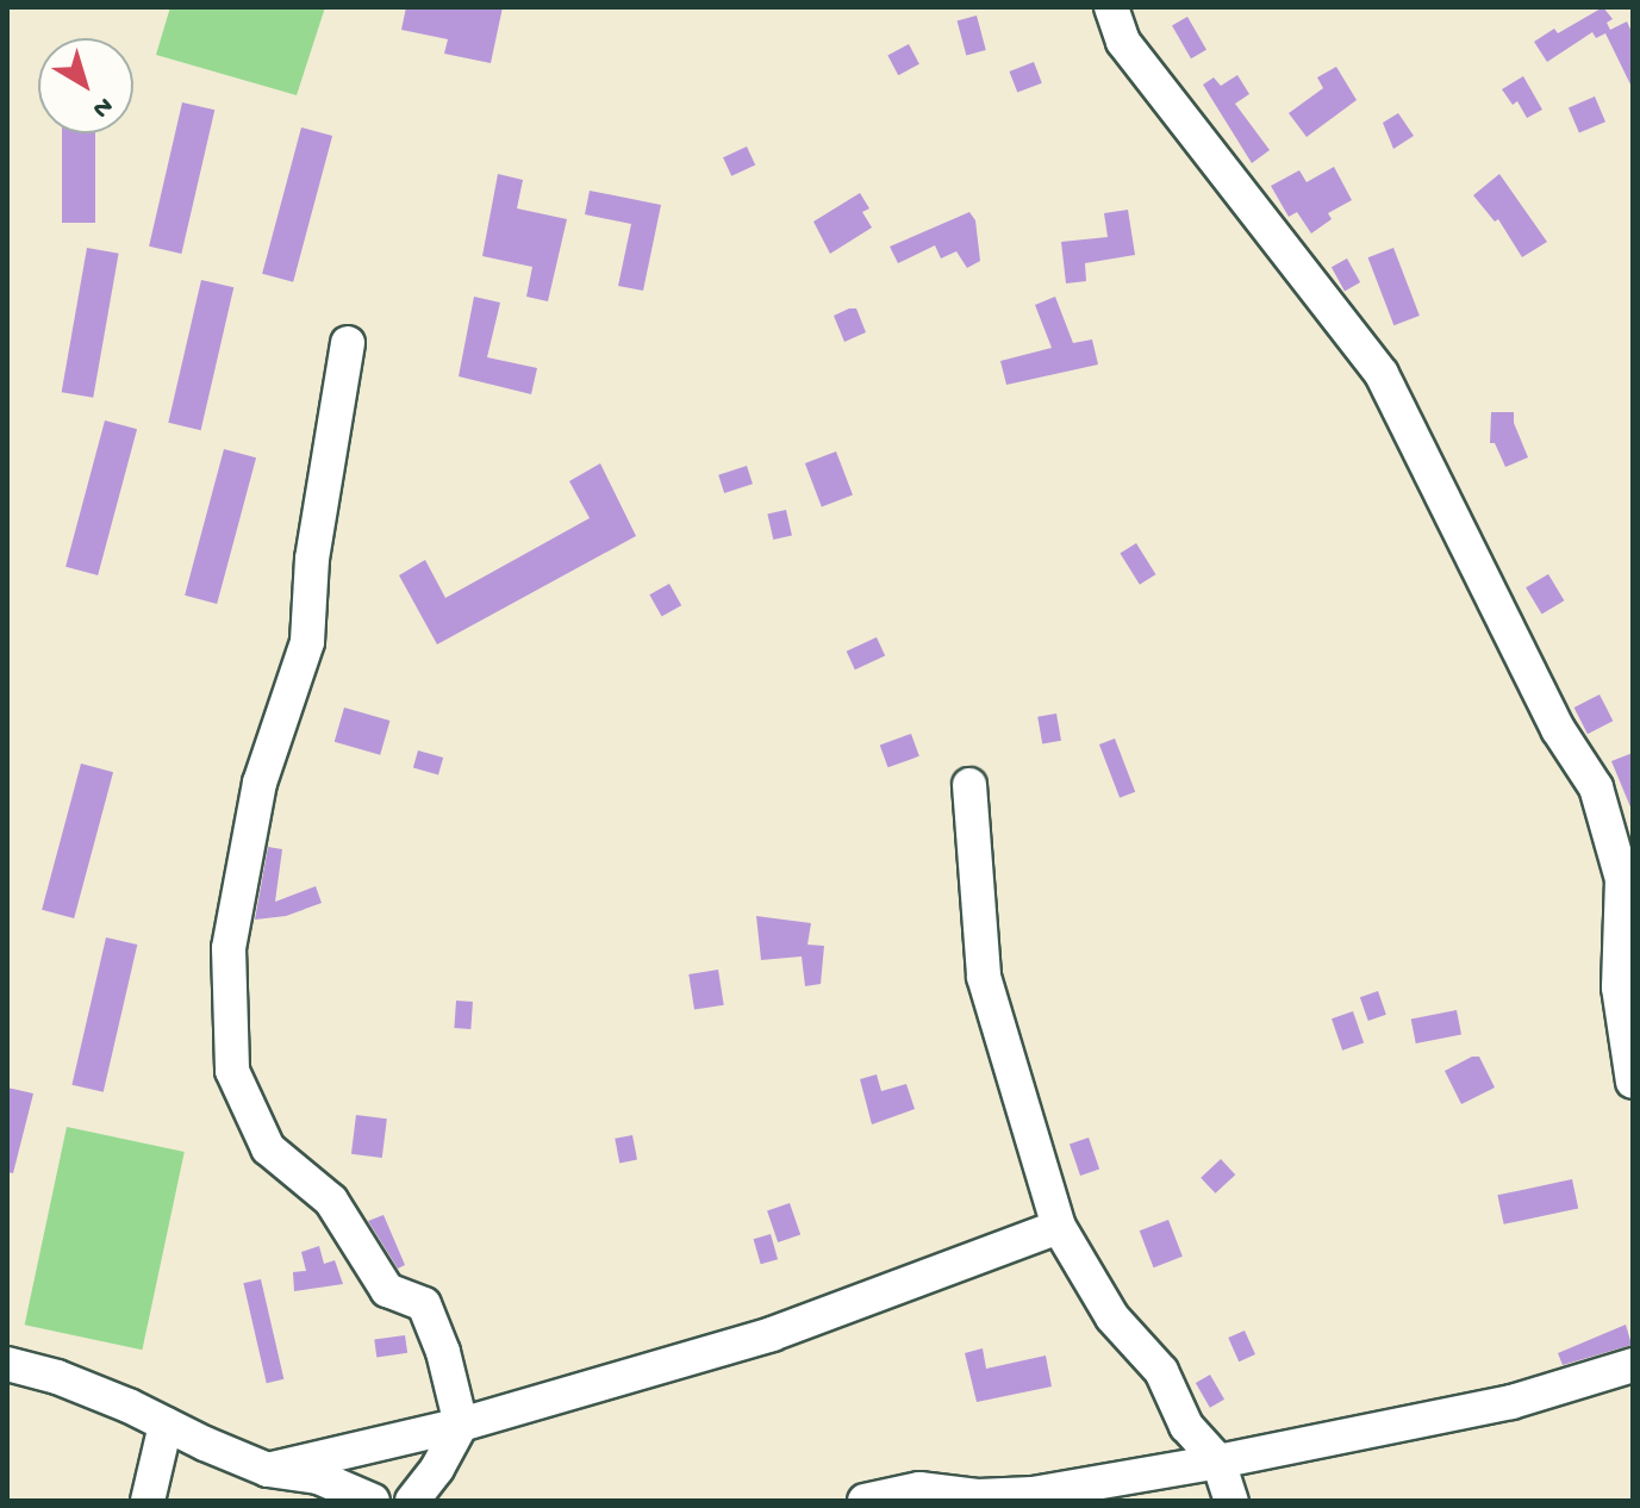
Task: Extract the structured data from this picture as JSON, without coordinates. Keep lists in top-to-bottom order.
{
  "north": "bottom right"
}
